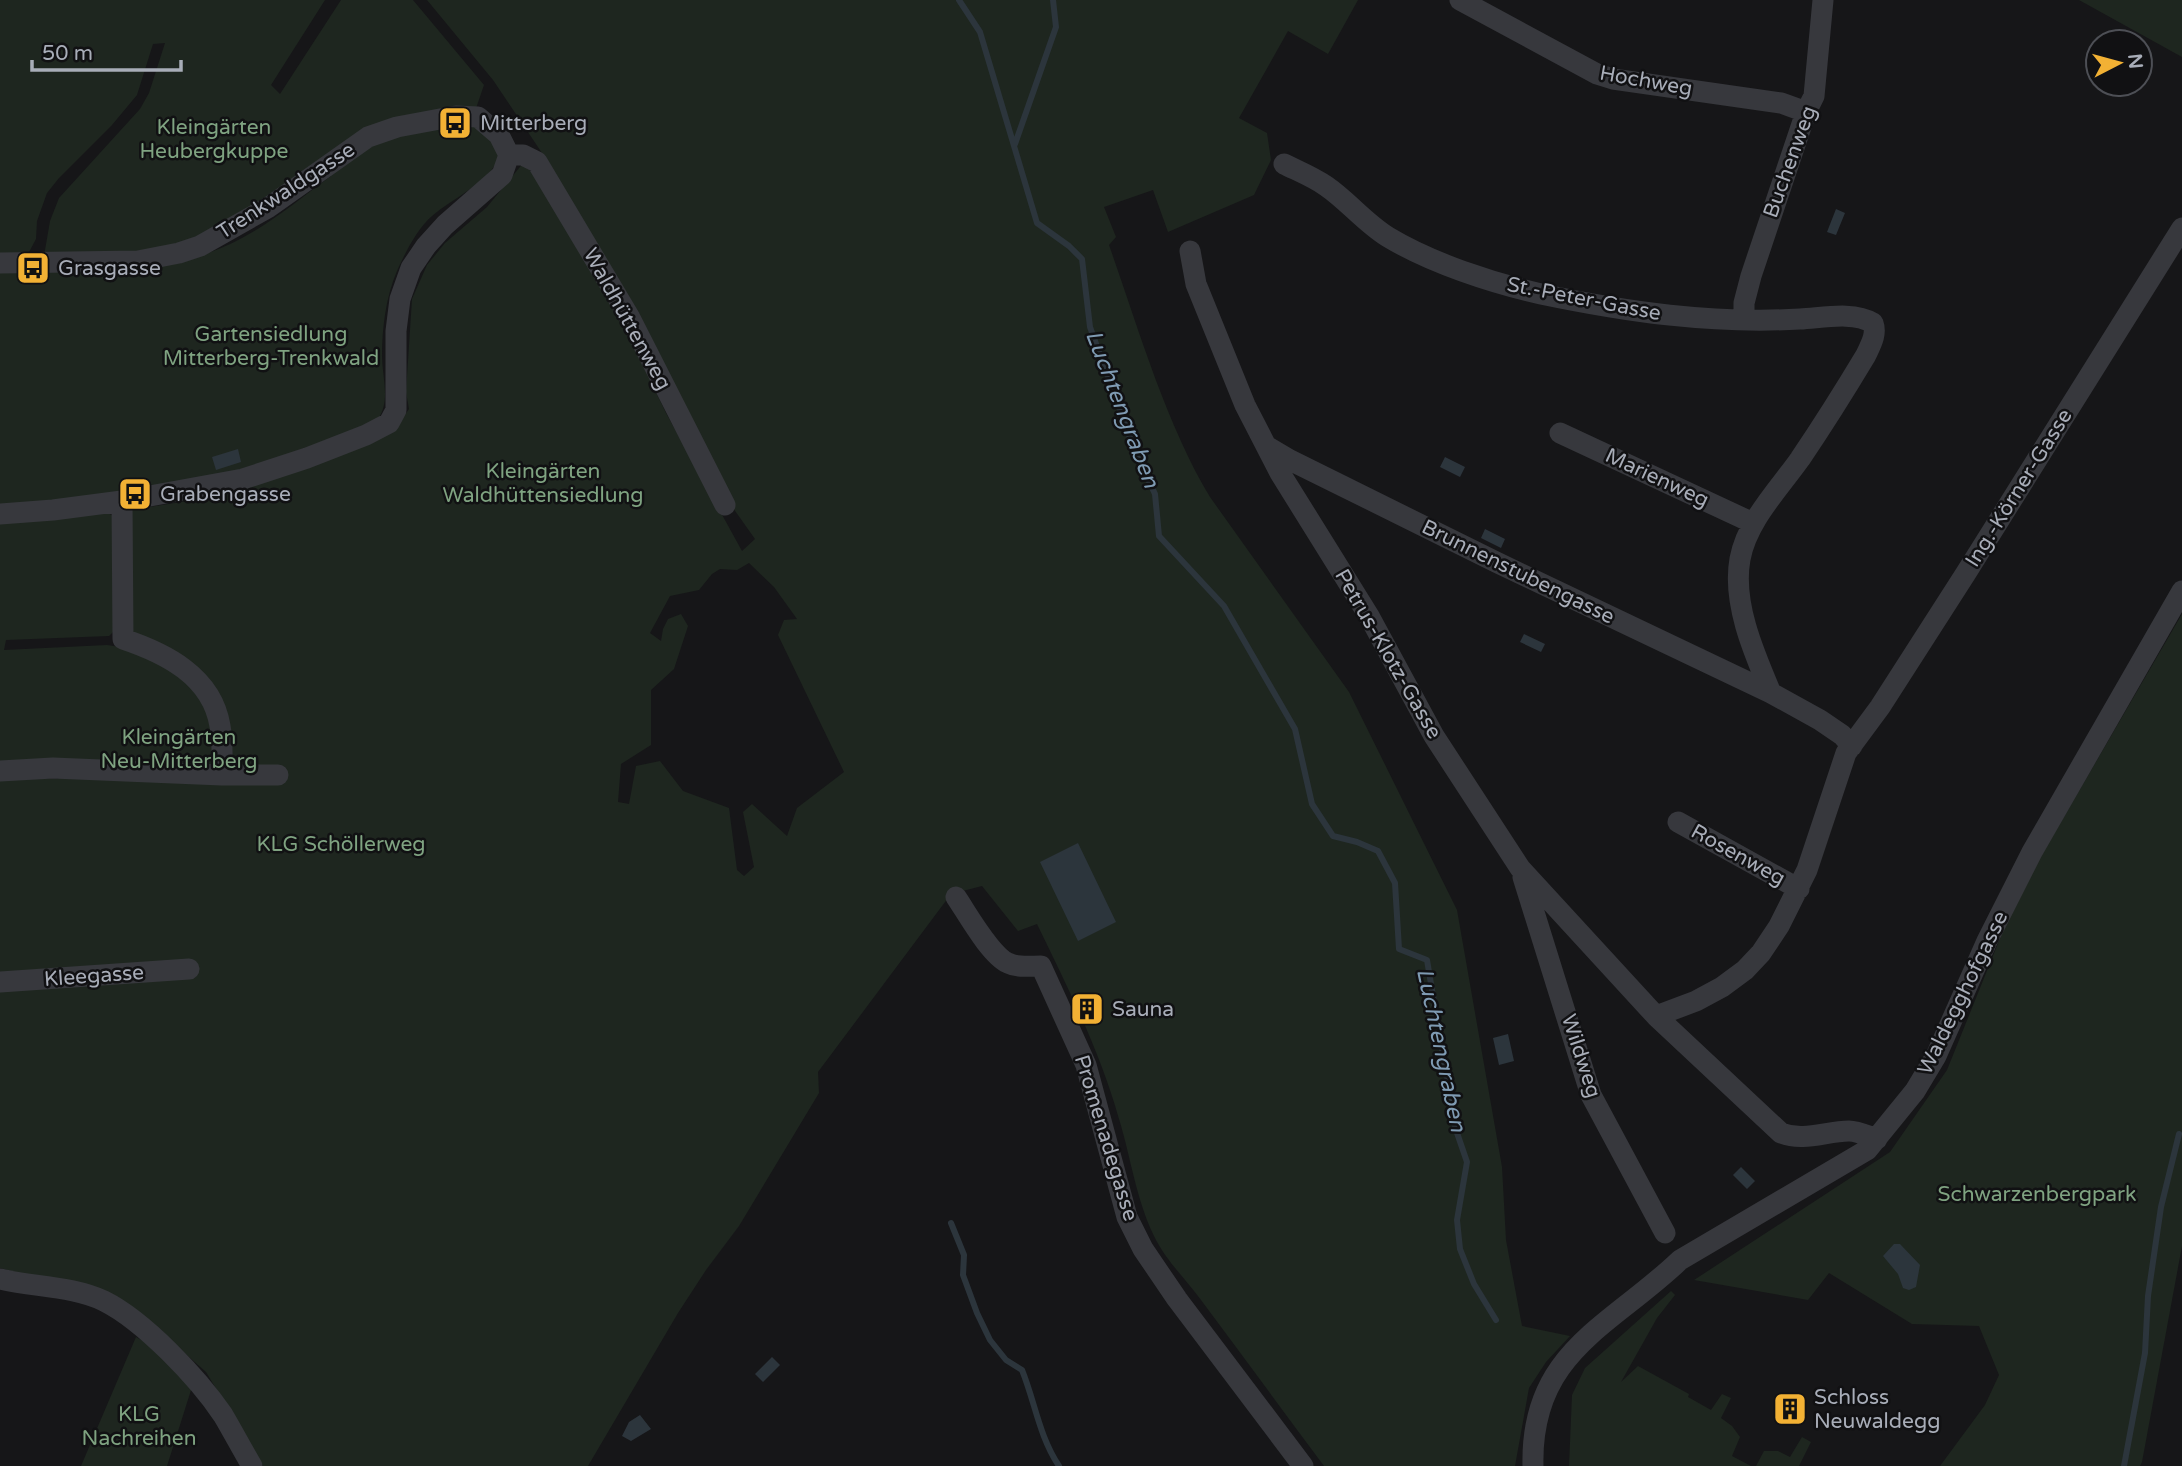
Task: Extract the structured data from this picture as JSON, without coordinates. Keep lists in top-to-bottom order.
{
  "streets": {
    "street": [
      "Hochweg",
      "Buchenweg",
      "Trenkwaldgasse",
      "St.-Peter-Gasse",
      "Waldhüttenweg",
      "Marienweg",
      "Ing.-Körner-Gasse",
      "Brunnenstubengasse",
      "Petrus-Klotz-Gasse",
      "Rosenweg",
      "Kleegasse",
      "Waldegghofgasse",
      "Wildweg",
      "Promenadegasse"
    ]
  },
  "crossings": [
    ["Hochweg", "Buchenweg"],
    ["Buchenweg", "St.-Peter-Gasse"],
    ["Trenkwaldgasse", "Waldhüttenweg"],
    ["St.-Peter-Gasse", "Marienweg"],
    ["Ing.-Körner-Gasse", "Brunnenstubengasse"],
    ["Ing.-Körner-Gasse", "Petrus-Klotz-Gasse"],
    ["Ing.-Körner-Gasse", "Rosenweg"],
    ["Brunnenstubengasse", "Petrus-Klotz-Gasse"],
    ["Petrus-Klotz-Gasse", "Waldegghofgasse"],
    ["Petrus-Klotz-Gasse", "Wildweg"]
  ],
  "water": ["Luchtengraben"],
  "parks": [
    "Kleingärten Heubergkuppe",
    "Gartensiedlung Mitterberg-Trenkwald",
    "Kleingärten Waldhüttensiedlung",
    "Kleingärten Neu-Mitterberg",
    "KLG Schöllerweg",
    "Schwarzenbergpark",
    "KLG Nachreihen"
  ],
  "places": {
    "bus stop": ["Mitterberg", "Grasgasse", "Grabengasse"],
    "building": ["Sauna", "Schloss Neuwaldegg"]
  },
  "scale_bar": "50 m",
  "north": "right"
}
